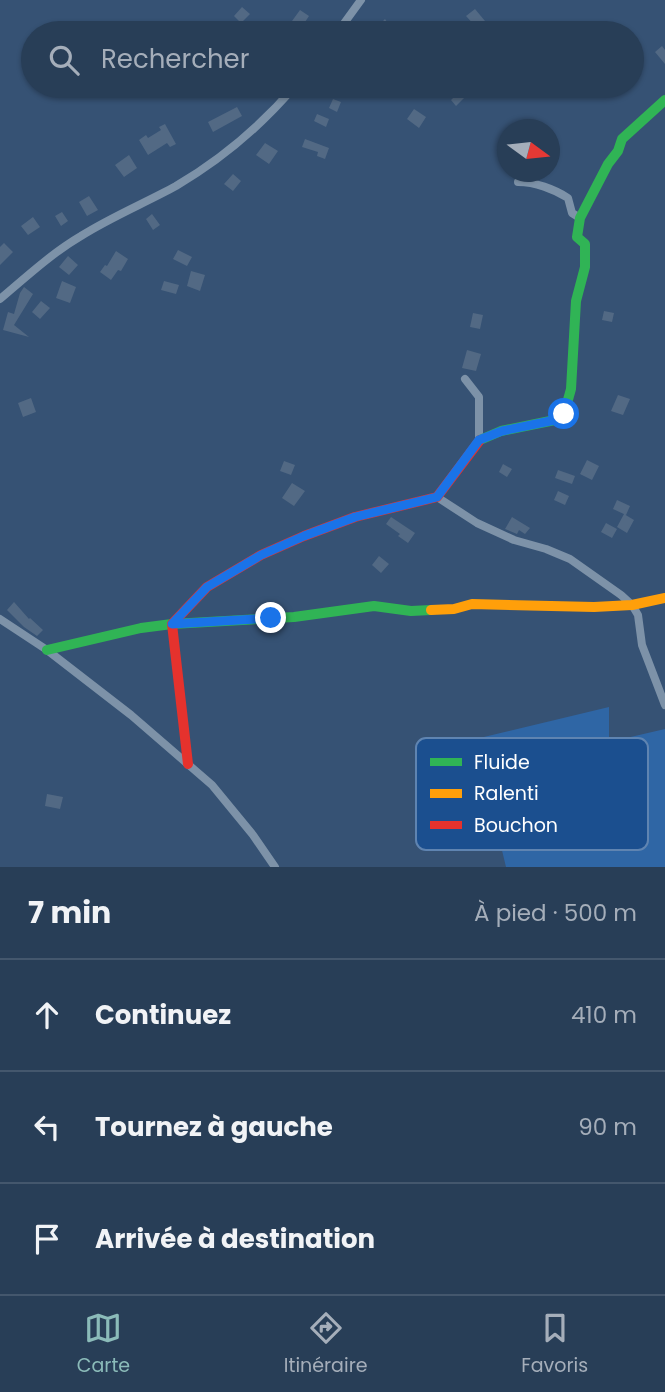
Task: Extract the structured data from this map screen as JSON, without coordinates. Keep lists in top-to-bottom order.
{
  "legend": ["Fluide", "Ralenti", "Bouchon"],
  "north": "right",
  "page": {
    "search": "Rechercher",
    "heading": ["7 min", "À pied · 500 m"],
    "list": [
      ["Continuez", "410 m"],
      ["Tournez à gauche", "90 m"],
      "Arrivée à destination"
    ],
    "nav": ["Carte", "Itinéraire", "Favoris"]
  }
}
